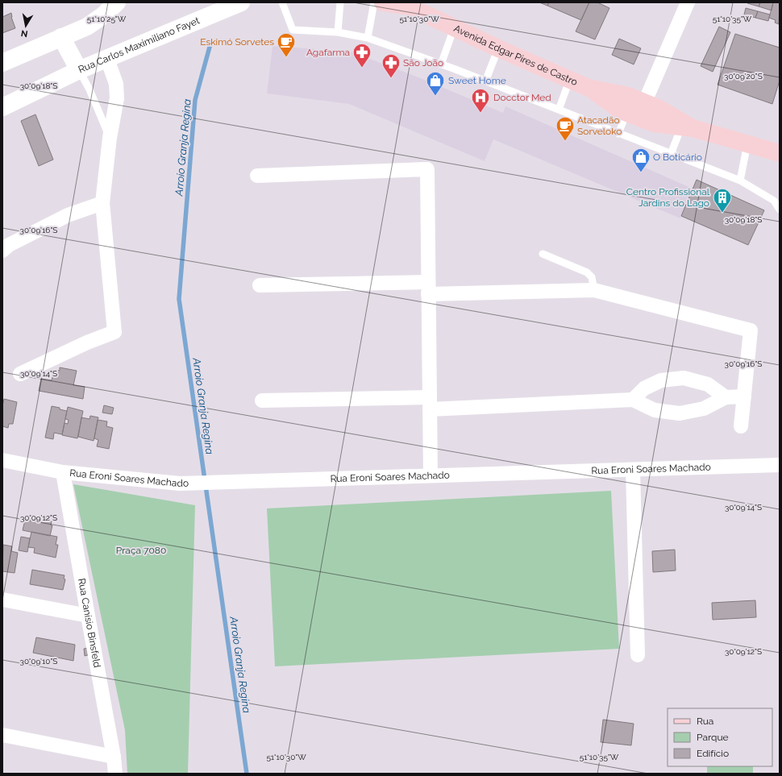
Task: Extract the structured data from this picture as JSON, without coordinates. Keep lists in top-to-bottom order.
{
  "streets": {
    "main road": ["Avenida Edgar Pires de Castro"],
    "street": ["Rua Carlos Maximiliano Fayet", "Rua Eroni Soares Machado", "Rua Canísio Binsfeld"]
  },
  "crossings": [
    ["Rua Eroni Soares Machado", "Rua Canísio Binsfeld"]
  ],
  "water": ["Arroio Granja Regina"],
  "parks": ["Praça 7080"],
  "places": {
    "cafe": ["Eskimó Sorvetes", "Atacadão Sorveloko"],
    "pharmacy": ["Agafarma", "São João"],
    "shop": ["Sweet Home", "O Boticário"],
    "hospital": ["Docctor Med"],
    "building": ["Centro Profissional Jardins do Lago"]
  },
  "legend": ["Rua", "Parque", "Edifício"],
  "north": "bottom",
  "coordinates": [
    "51°10'25\"W",
    "51°10'30\"W",
    "51°10'35\"W",
    "30°09'20\"S",
    "30°09'18\"S",
    "30°09'16\"S",
    "30°09'14\"S",
    "30°09'12\"S",
    "30°09'10\"S"
  ]
}
